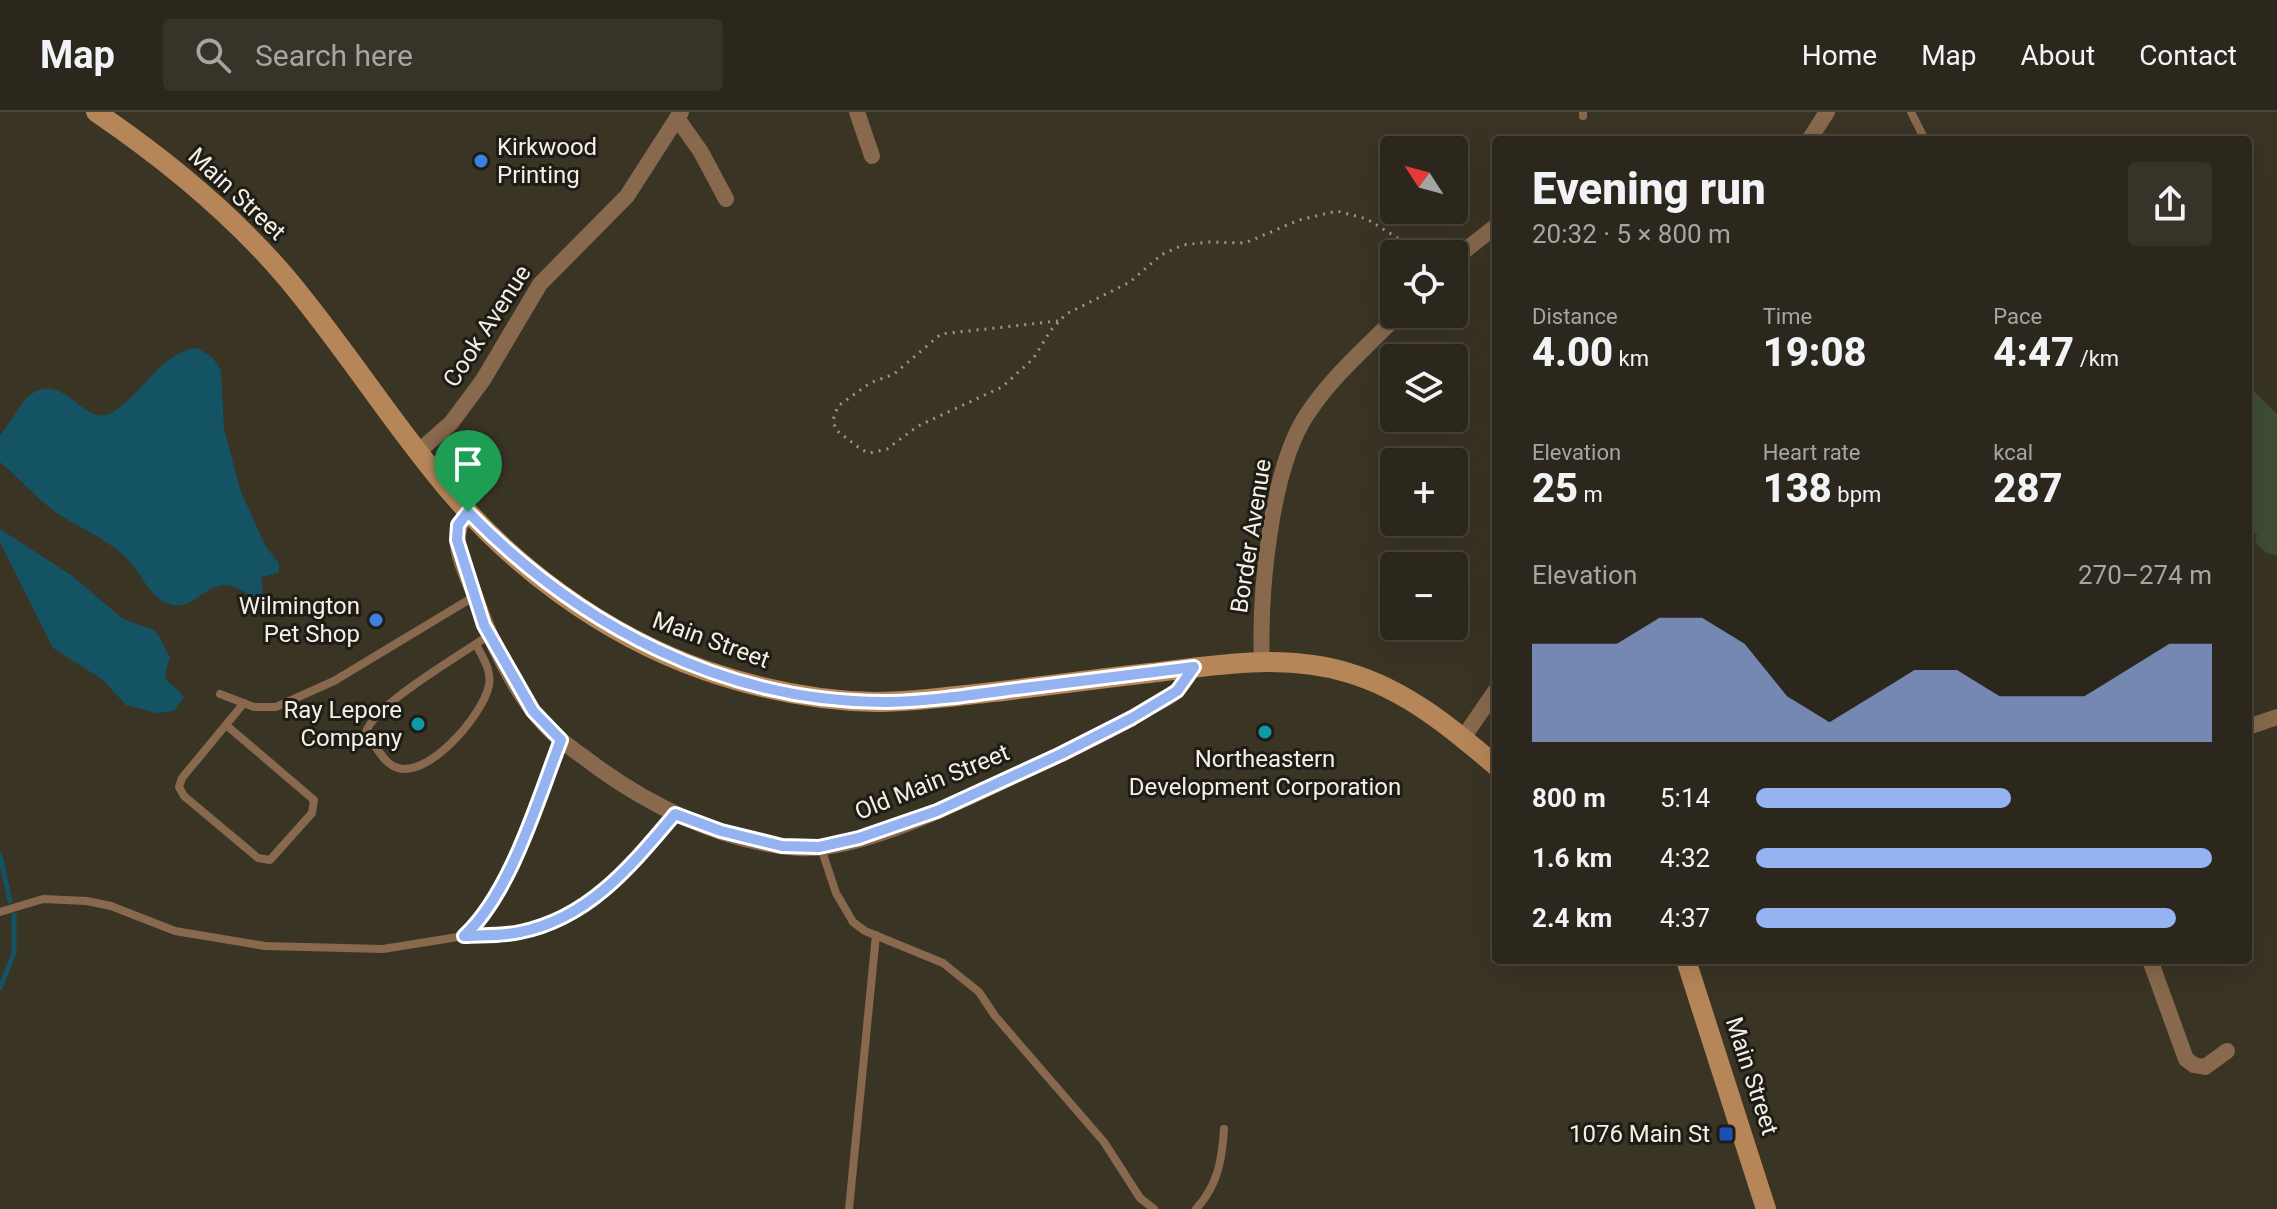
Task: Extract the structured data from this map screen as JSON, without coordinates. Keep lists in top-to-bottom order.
{
  "streets": {
    "main road": ["Main Street"],
    "street": ["Cook Avenue", "Border Avenue", "Old Main Street"]
  },
  "crossings": [
    ["Main Street", "Cook Avenue"],
    ["Main Street", "Border Avenue"],
    ["Main Street", "Old Main Street"]
  ],
  "places": {
    "other": [
      "Kirkwood Printing",
      "Wilmington Pet Shop",
      "Ray Lepore Company",
      "Northeastern Development Corporation"
    ],
    "transit": ["1076 Main St"]
  },
  "north": "top left",
  "page": {
    "header": "Map",
    "search": "Search here",
    "nav": [
      "Home",
      "Map",
      "About",
      "Contact"
    ],
    "map_buttons": ["+", "−"],
    "heading": ["Evening run", "20:32 · 5 × 800 m"],
    "stats": [
      ["Distance", "4.00 km"],
      ["Time", "19:08"],
      ["Pace", "4:47 /km"],
      ["Elevation", "25 m"],
      ["Heart rate", "138 bpm"],
      ["kcal", "287"]
    ],
    "chart": ["Elevation", "270–274 m"],
    "list": [
      {
        "name": "800 m",
        "note": "5:14"
      },
      {
        "name": "1.6 km",
        "note": "4:32"
      },
      {
        "name": "2.4 km",
        "note": "4:37"
      }
    ]
  }
}
